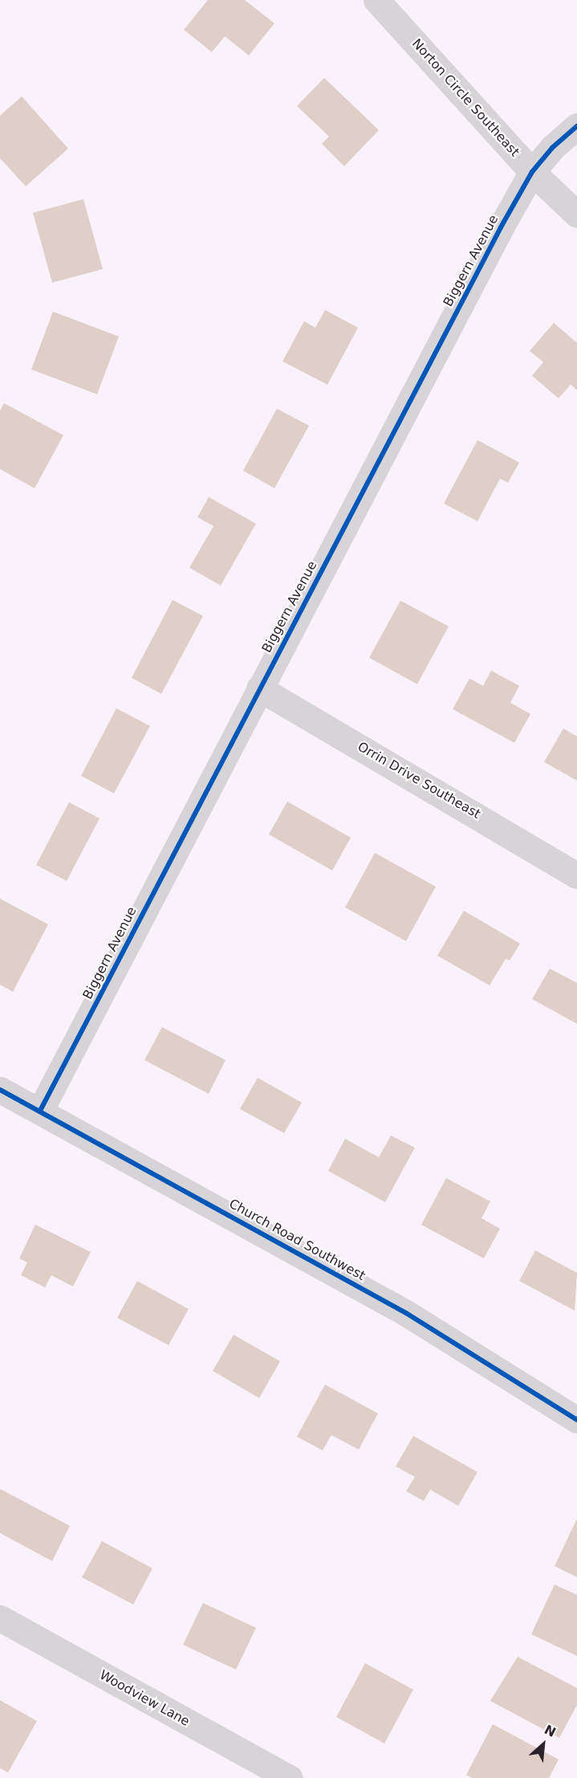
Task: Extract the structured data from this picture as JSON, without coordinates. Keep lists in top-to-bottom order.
{
  "streets": {
    "street": [
      "Norton Circle Southeast",
      "Biggern Avenue",
      "Orrin Drive Southeast",
      "Church Road Southwest",
      "Woodview Lane"
    ]
  },
  "crossings": [
    ["Norton Circle Southeast", "Biggern Avenue"],
    ["Biggern Avenue", "Orrin Drive Southeast"],
    ["Biggern Avenue", "Church Road Southwest"]
  ],
  "north": "top right"
}
